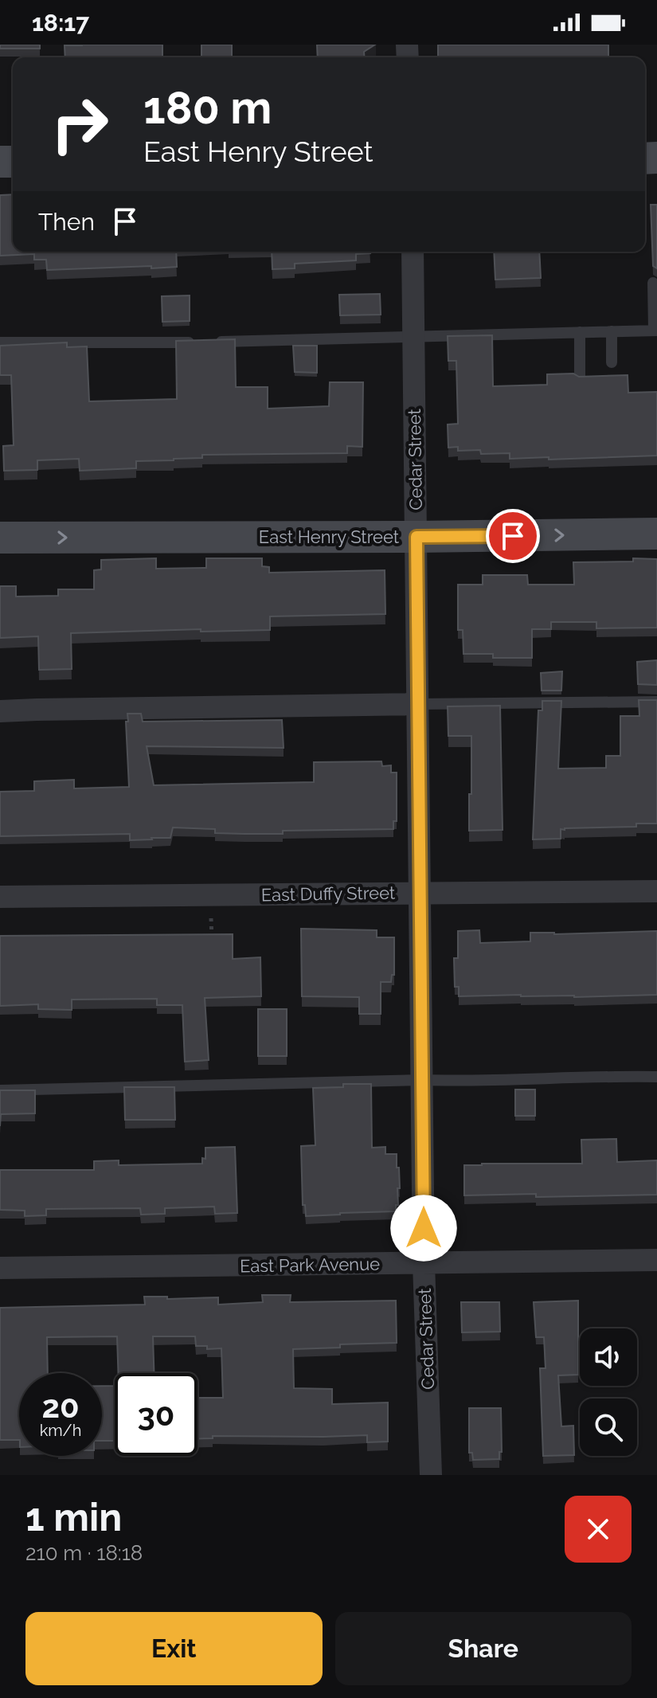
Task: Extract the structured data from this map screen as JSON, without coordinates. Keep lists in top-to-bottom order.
{
  "streets": {
    "main road": ["East Henry Street"],
    "street": ["Cedar Street", "East Duffy Street", "East Park Avenue"]
  },
  "crossings": [
    ["Cedar Street", "East Henry Street"],
    ["Cedar Street", "East Duffy Street"],
    ["Cedar Street", "East Park Avenue"]
  ],
  "one_way": ["East Henry Street"],
  "page": {
    "status": "18:17",
    "turn": ["180 m", "East Henry Street"],
    "then": "Then",
    "speed": "20 km/h",
    "limit": "30",
    "heading": ["1 min", "210 m · 18:18"],
    "buttons": ["Exit", "Share"]
  }
}
